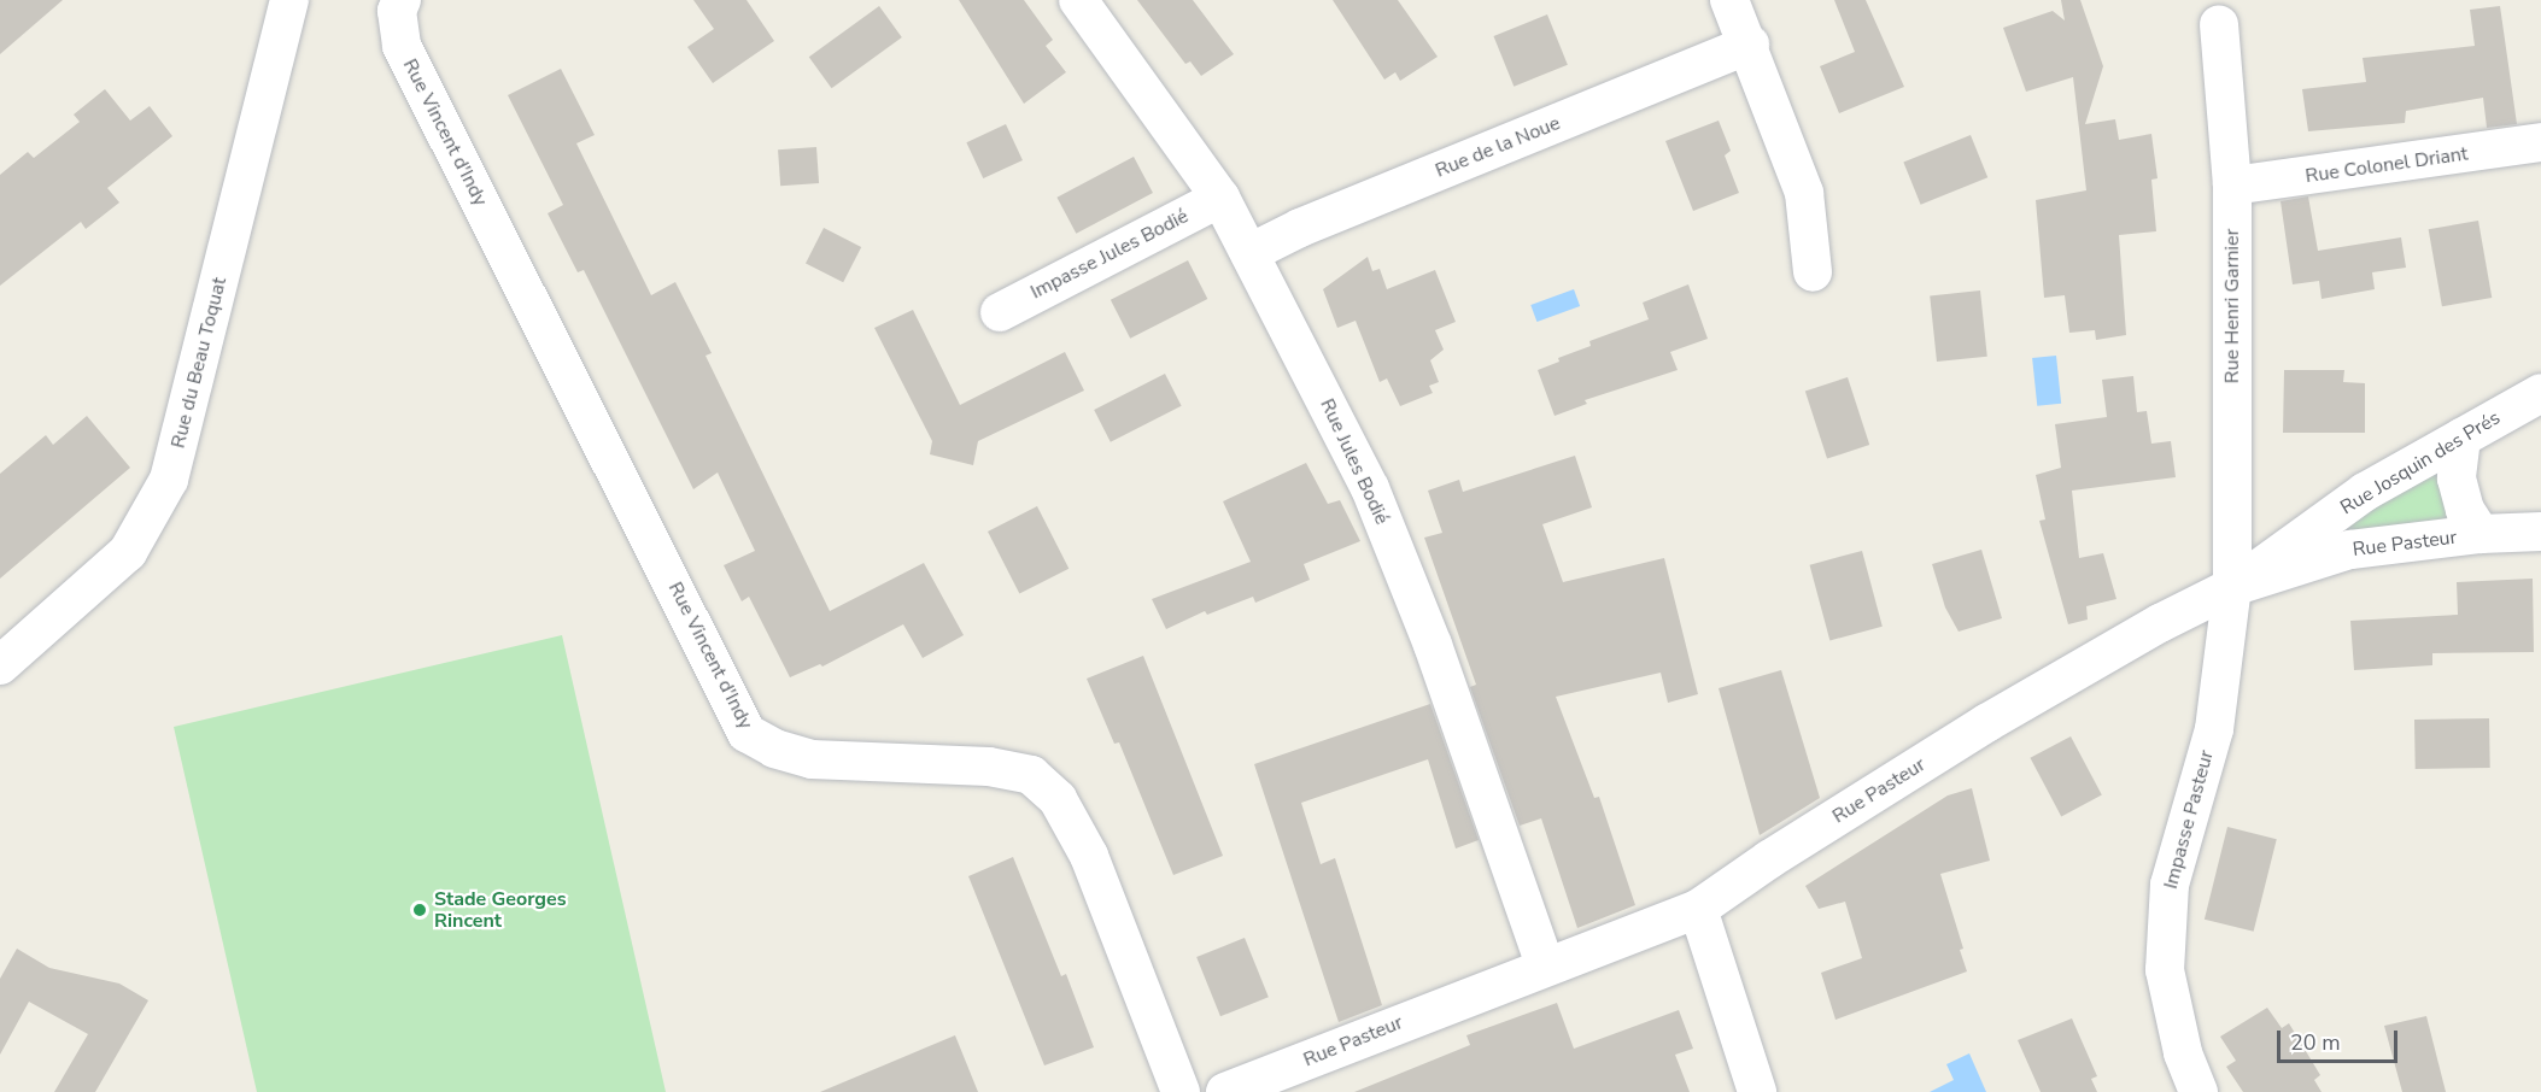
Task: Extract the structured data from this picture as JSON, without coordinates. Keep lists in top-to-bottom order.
{
  "streets": {
    "street": [
      "Rue Vincent d'Indy",
      "Rue de la Noue",
      "Rue Colonel Driant",
      "Impasse Jules Bodié",
      "Rue Henri Garnier",
      "Rue du Beau Toquat",
      "Rue Jules Bodié",
      "Rue Josquin des Prés",
      "Rue Pasteur",
      "Impasse Pasteur"
    ]
  },
  "crossings": [
    ["Rue de la Noue", "Rue Jules Bodié"],
    ["Rue Colonel Driant", "Rue Henri Garnier"],
    ["Impasse Jules Bodié", "Rue Jules Bodié"],
    ["Rue Henri Garnier", "Rue Josquin des Prés"],
    ["Rue Henri Garnier", "Rue Pasteur"],
    ["Rue Henri Garnier", "Impasse Pasteur"],
    ["Rue Jules Bodié", "Rue Pasteur"],
    ["Rue Josquin des Prés", "Rue Pasteur"],
    ["Rue Josquin des Prés", "Impasse Pasteur"],
    ["Rue Pasteur", "Impasse Pasteur"]
  ],
  "places": ["Stade Georges Rincent"],
  "scale_bar": "20 m"
}
